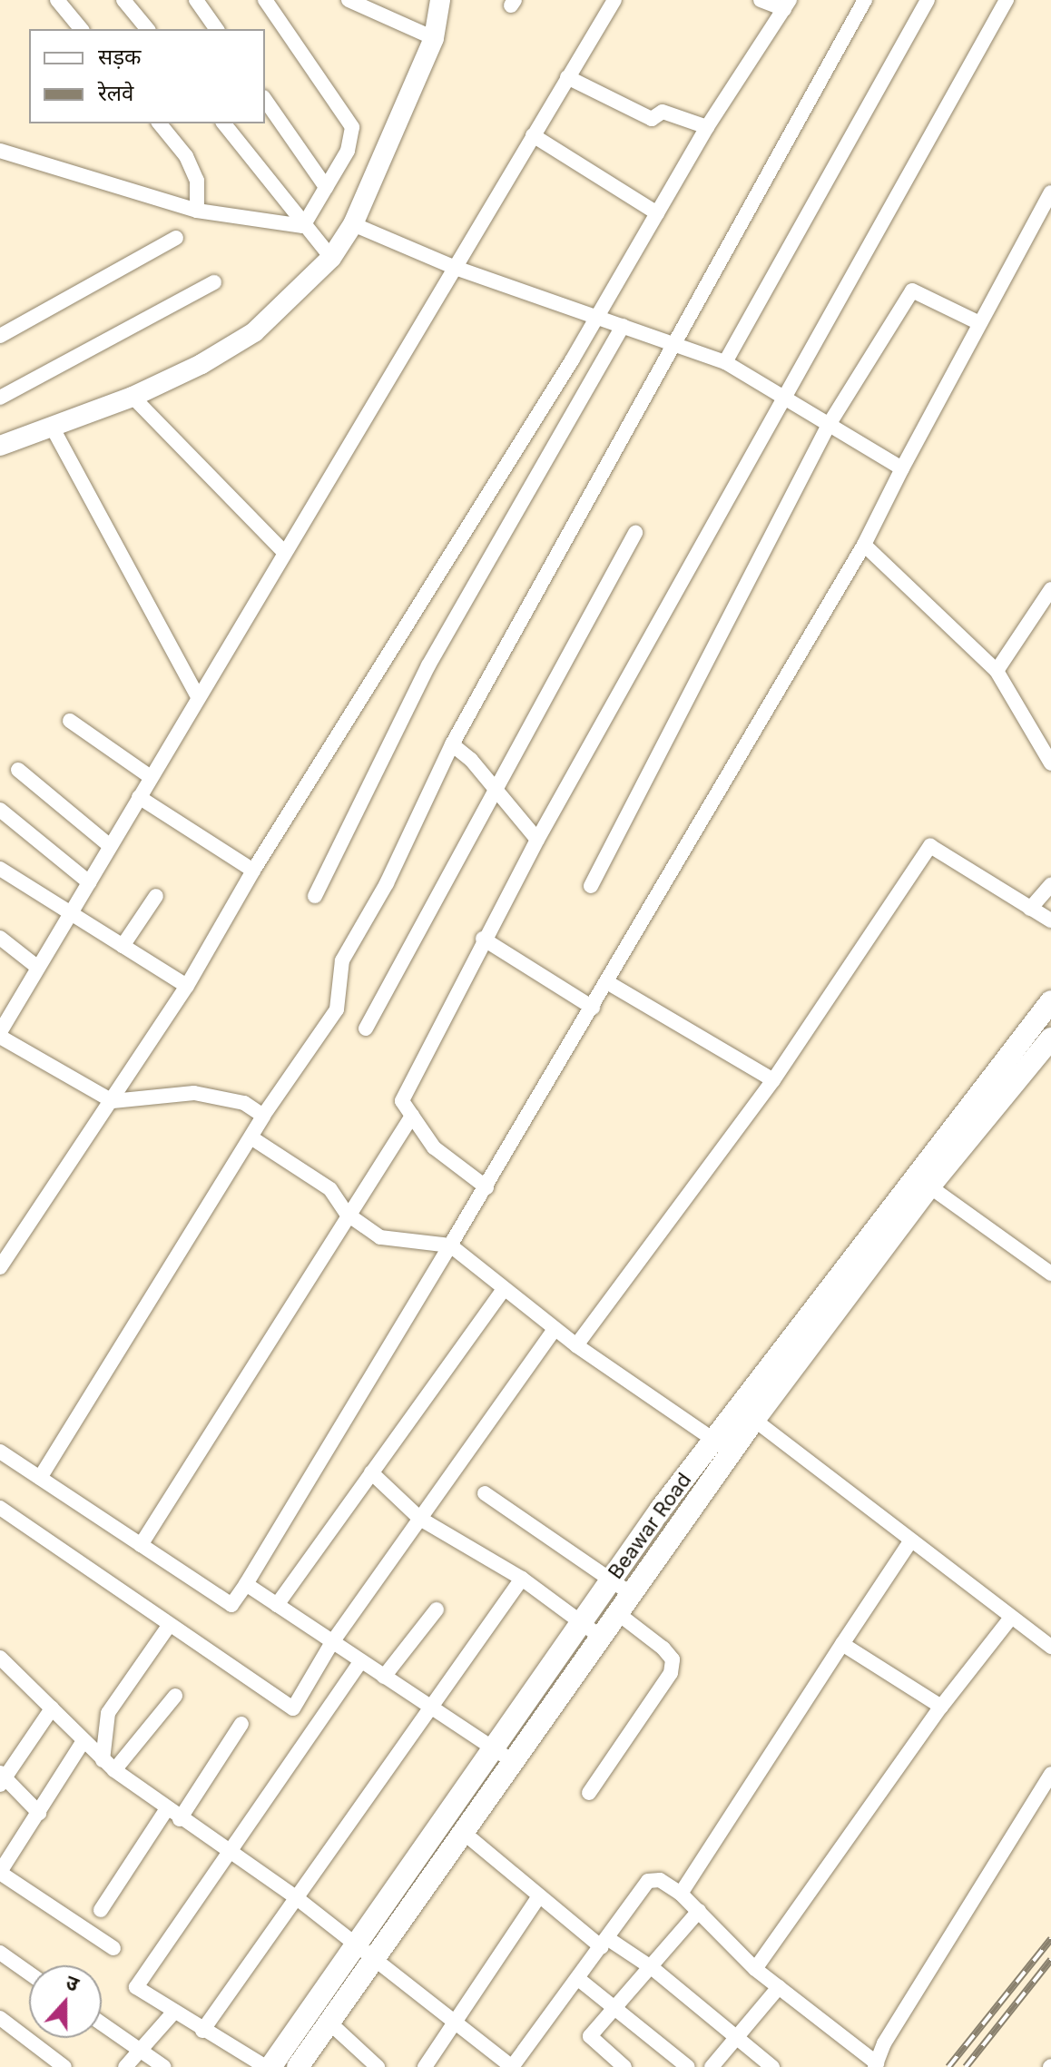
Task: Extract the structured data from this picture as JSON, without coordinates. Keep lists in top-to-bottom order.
{
  "streets": {
    "main road": ["Beawar Road"]
  },
  "legend": ["सड़क", "रेलवे"],
  "north": "top"
}
